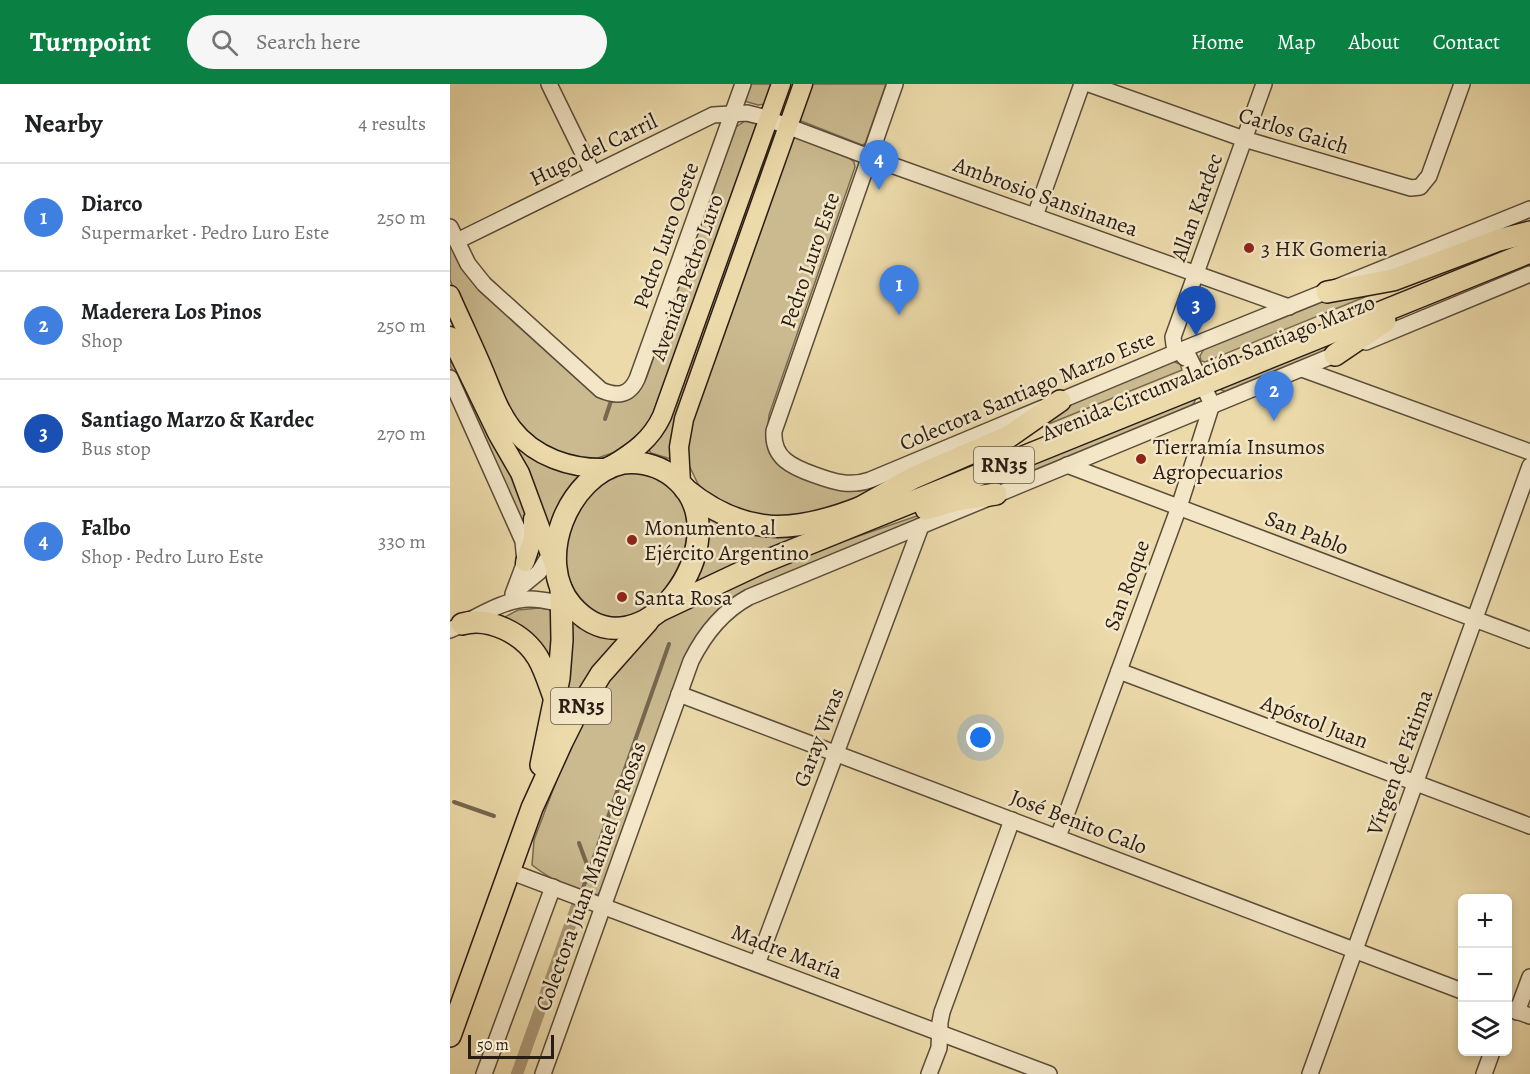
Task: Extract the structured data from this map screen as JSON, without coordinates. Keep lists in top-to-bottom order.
{
  "streets": {
    "highway": ["Avenida Circunvalación Santiago Marzo", "RN35"],
    "main road": ["Avenida Pedro Luro"],
    "street": [
      "Carlos Gaich",
      "Hugo del Carril",
      "Ambrosio Sansinanea",
      "Allan Kardec",
      "Pedro Luro Oeste",
      "Pedro Luro Este",
      "Colectora Santiago Marzo Este",
      "San Pablo",
      "San Roque",
      "Apóstol Juan",
      "Garay Vivas",
      "Vírgen de Fátima",
      "José Benito Calo",
      "Colectora Juan Manuel de Rosas",
      "Madre María"
    ]
  },
  "crossings": [
    ["Carlos Gaich", "Allan Kardec"],
    ["Hugo del Carril", "Ambrosio Sansinanea"],
    ["Hugo del Carril", "Pedro Luro Oeste"],
    ["Hugo del Carril", "Avenida Pedro Luro"],
    ["Ambrosio Sansinanea", "Allan Kardec"],
    ["Ambrosio Sansinanea", "Pedro Luro Este"],
    ["Ambrosio Sansinanea", "Avenida Pedro Luro"],
    ["Ambrosio Sansinanea", "Colectora Santiago Marzo Este"],
    ["Allan Kardec", "Colectora Santiago Marzo Este"],
    ["Pedro Luro Este", "Colectora Santiago Marzo Este"],
    ["Avenida Pedro Luro", "Avenida Circunvalación Santiago Marzo"],
    ["Avenida Pedro Luro", "RN35"],
    ["Avenida Circunvalación Santiago Marzo", "RN35"],
    ["RN35", "Madre María"],
    ["San Pablo", "San Roque"],
    ["San Pablo", "Vírgen de Fátima"],
    ["San Roque", "Apóstol Juan"],
    ["San Roque", "José Benito Calo"],
    ["Apóstol Juan", "Vírgen de Fátima"],
    ["Garay Vivas", "José Benito Calo"],
    ["Garay Vivas", "Madre María"],
    ["Vírgen de Fátima", "José Benito Calo"],
    ["José Benito Calo", "Colectora Juan Manuel de Rosas"],
    ["Colectora Juan Manuel de Rosas", "Madre María"]
  ],
  "places": [
    "3 HK Gomeria",
    "Tierramía Insumos Agropecuarios",
    "Monumento al Ejército Argentino",
    "Santa Rosa"
  ],
  "scale_bar": "50 m",
  "page": {
    "header": "Turnpoint",
    "search": "Search here",
    "nav": [
      "Home",
      "Map",
      "About",
      "Contact"
    ],
    "heading": ["Nearby", "4 results"],
    "pins": [
      "4",
      "1",
      "3",
      "2"
    ],
    "list": [
      {
        "mark": "1",
        "name": "Diarco",
        "note": "Supermarket · Pedro Luro Este",
        "value": "250 m"
      },
      {
        "mark": "2",
        "name": "Maderera Los Pinos",
        "note": "Shop",
        "value": "250 m"
      },
      {
        "mark": "3",
        "name": "Santiago Marzo & Kardec",
        "note": "Bus stop",
        "value": "270 m"
      },
      {
        "mark": "4",
        "name": "Falbo",
        "note": "Shop · Pedro Luro Este",
        "value": "330 m"
      }
    ],
    "map_buttons": ["+", "−"],
    "scale": "50 m"
  }
}
